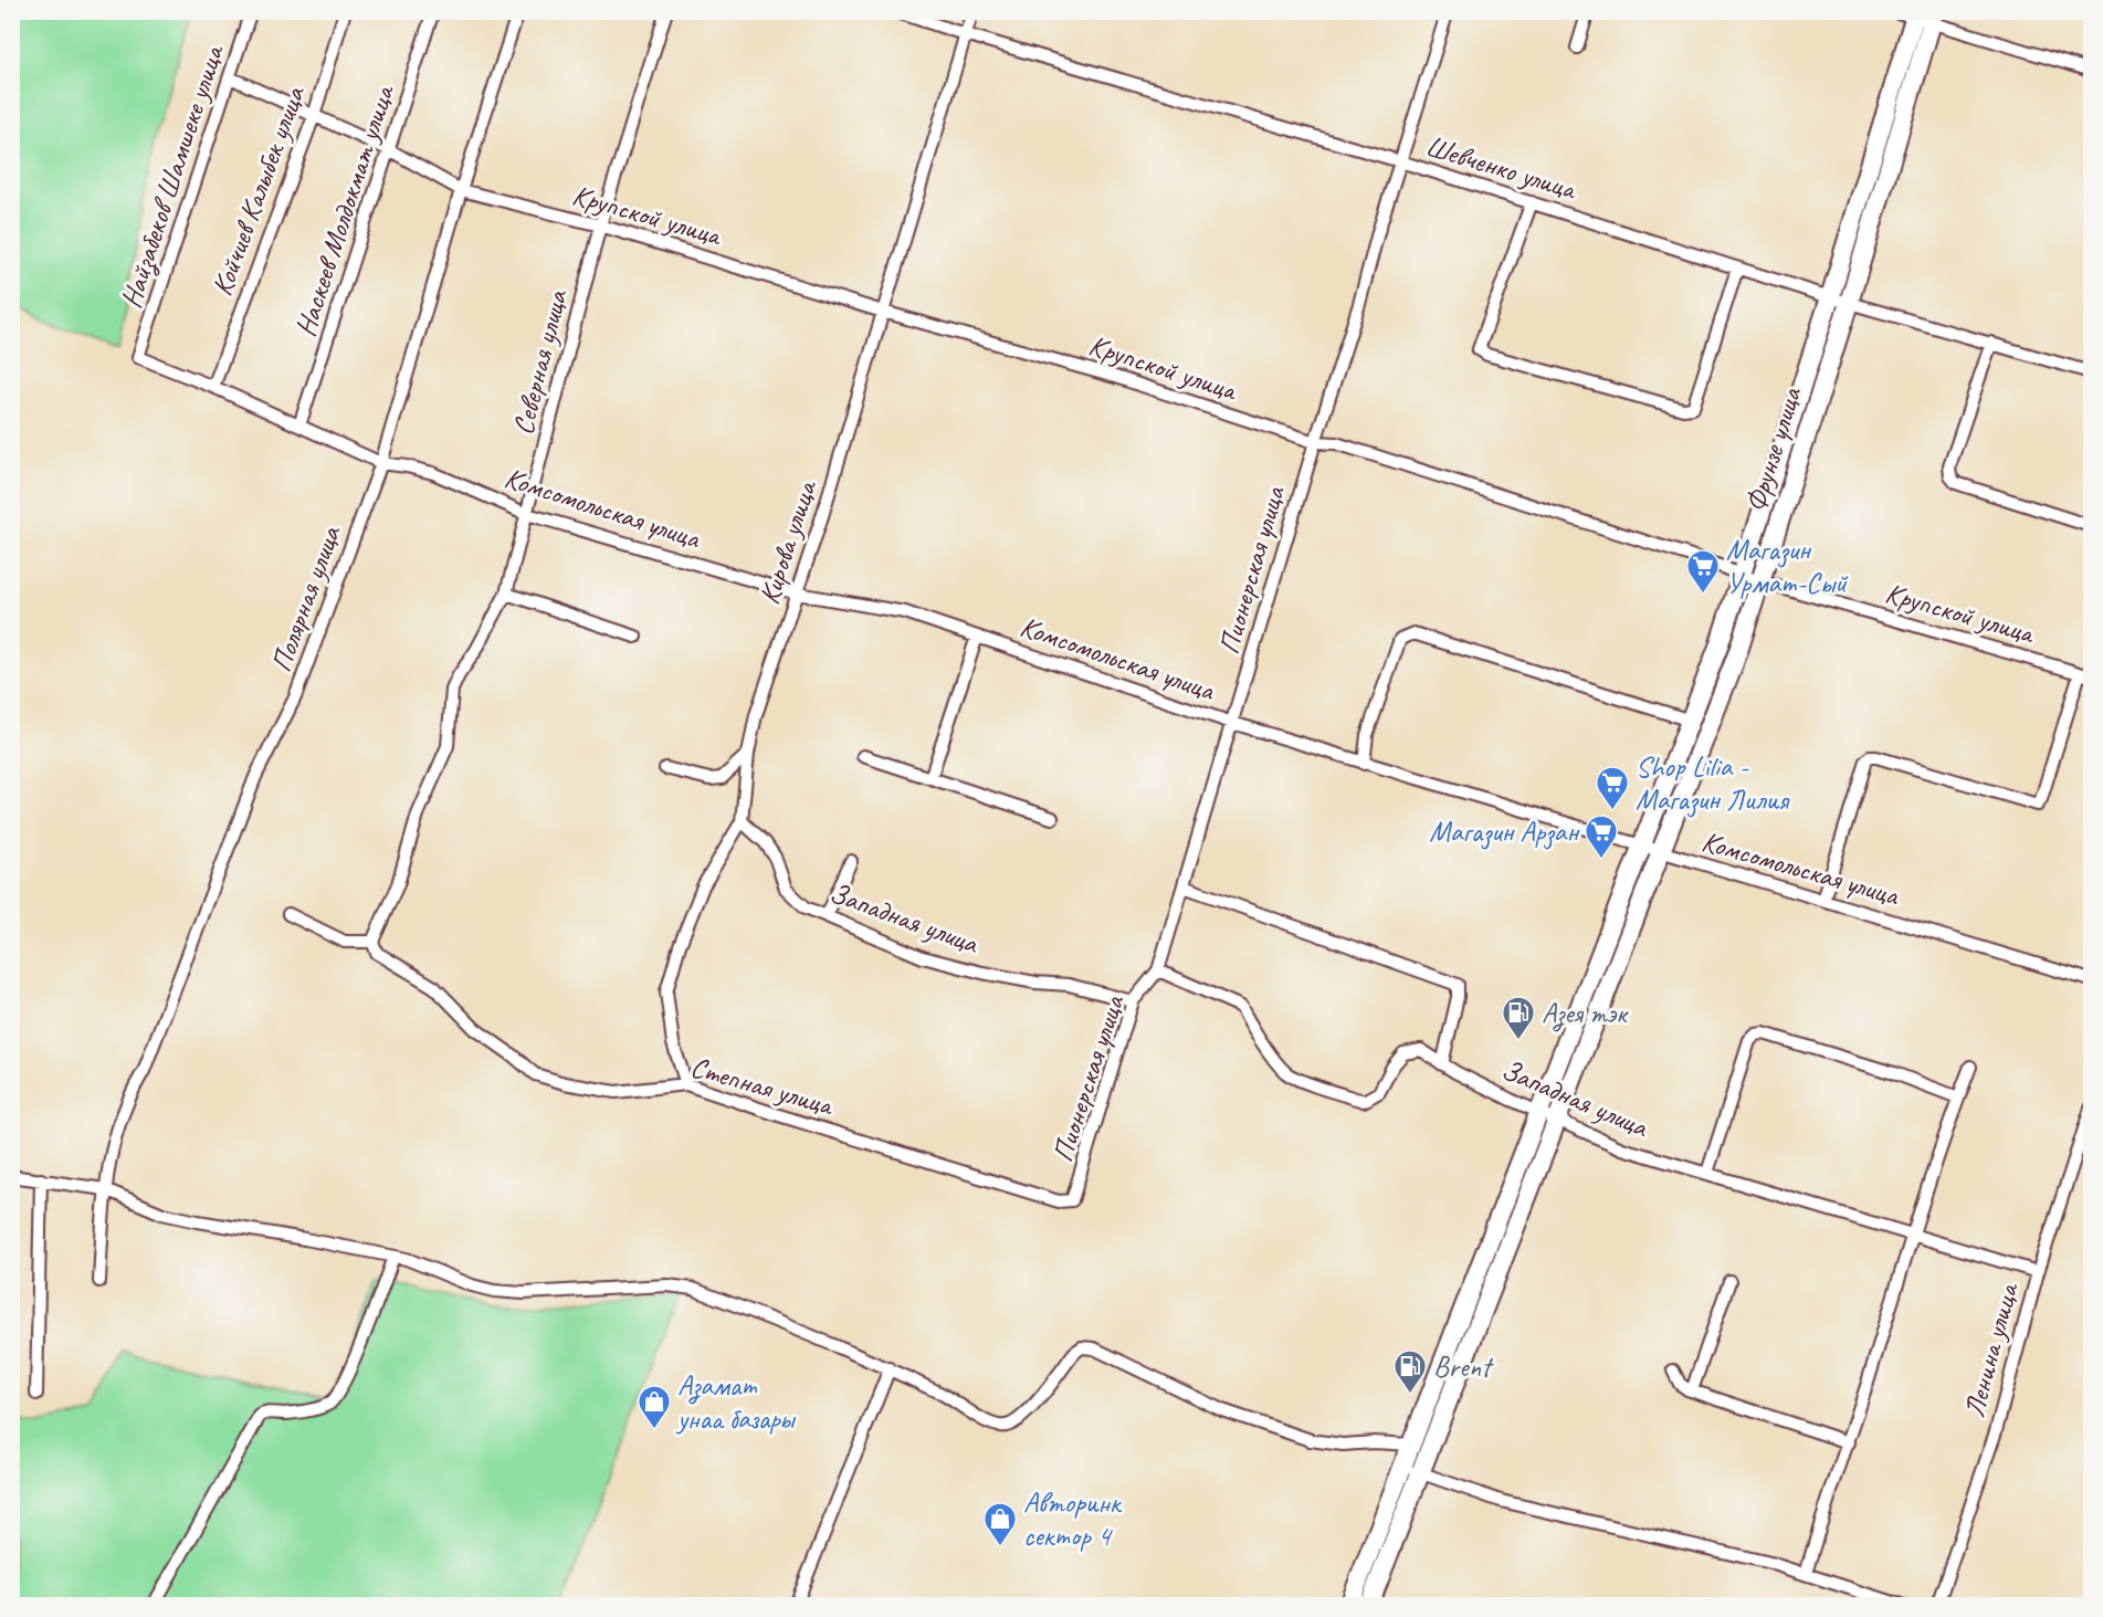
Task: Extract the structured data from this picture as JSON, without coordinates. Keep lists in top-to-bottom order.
{
  "streets": {
    "main road": ["Фрунзе улица"],
    "street": [
      "Шевченко улица",
      "Найзабеков Шамшеке улица",
      "Койчиев Калыбек улица",
      "Наскеев Молдокмат улица",
      "Крупской улица",
      "Северная улица",
      "Комсомольская улица",
      "Кирова улица",
      "Пионерская улица",
      "Полярная улица",
      "Западная улица",
      "Степная улица",
      "Ленина улица"
    ]
  },
  "crossings": [
    ["Шевченко улица", "Фрунзе улица"],
    ["Шевченко улица", "Кирова улица"],
    ["Шевченко улица", "Пионерская улица"],
    ["Найзабеков Шамшеке улица", "Крупской улица"],
    ["Найзабеков Шамшеке улица", "Комсомольская улица"],
    ["Койчиев Калыбек улица", "Крупской улица"],
    ["Койчиев Калыбек улица", "Комсомольская улица"],
    ["Наскеев Молдокмат улица", "Крупской улица"],
    ["Наскеев Молдокмат улица", "Комсомольская улица"],
    ["Крупской улица", "Северная улица"],
    ["Крупской улица", "Фрунзе улица"],
    ["Крупской улица", "Кирова улица"],
    ["Крупской улица", "Пионерская улица"],
    ["Крупской улица", "Полярная улица"],
    ["Северная улица", "Комсомольская улица"],
    ["Северная улица", "Степная улица"],
    ["Фрунзе улица", "Комсомольская улица"],
    ["Фрунзе улица", "Западная улица"],
    ["Комсомольская улица", "Кирова улица"],
    ["Комсомольская улица", "Пионерская улица"],
    ["Комсомольская улица", "Полярная улица"],
    ["Кирова улица", "Западная улица"],
    ["Кирова улица", "Степная улица"],
    ["Пионерская улица", "Западная улица"],
    ["Пионерская улица", "Степная улица"],
    ["Западная улица", "Ленина улица"]
  ],
  "places": {
    "supermarket": ["Магазин Урмат-Сый", "Shop Lilia - Магазин Лилия", "Магазин Арзан"],
    "fuel station": ["Азея тэк", "Brent"],
    "shop": ["Азамат унаа базары", "Авторинк сектор 4"]
  }
}
